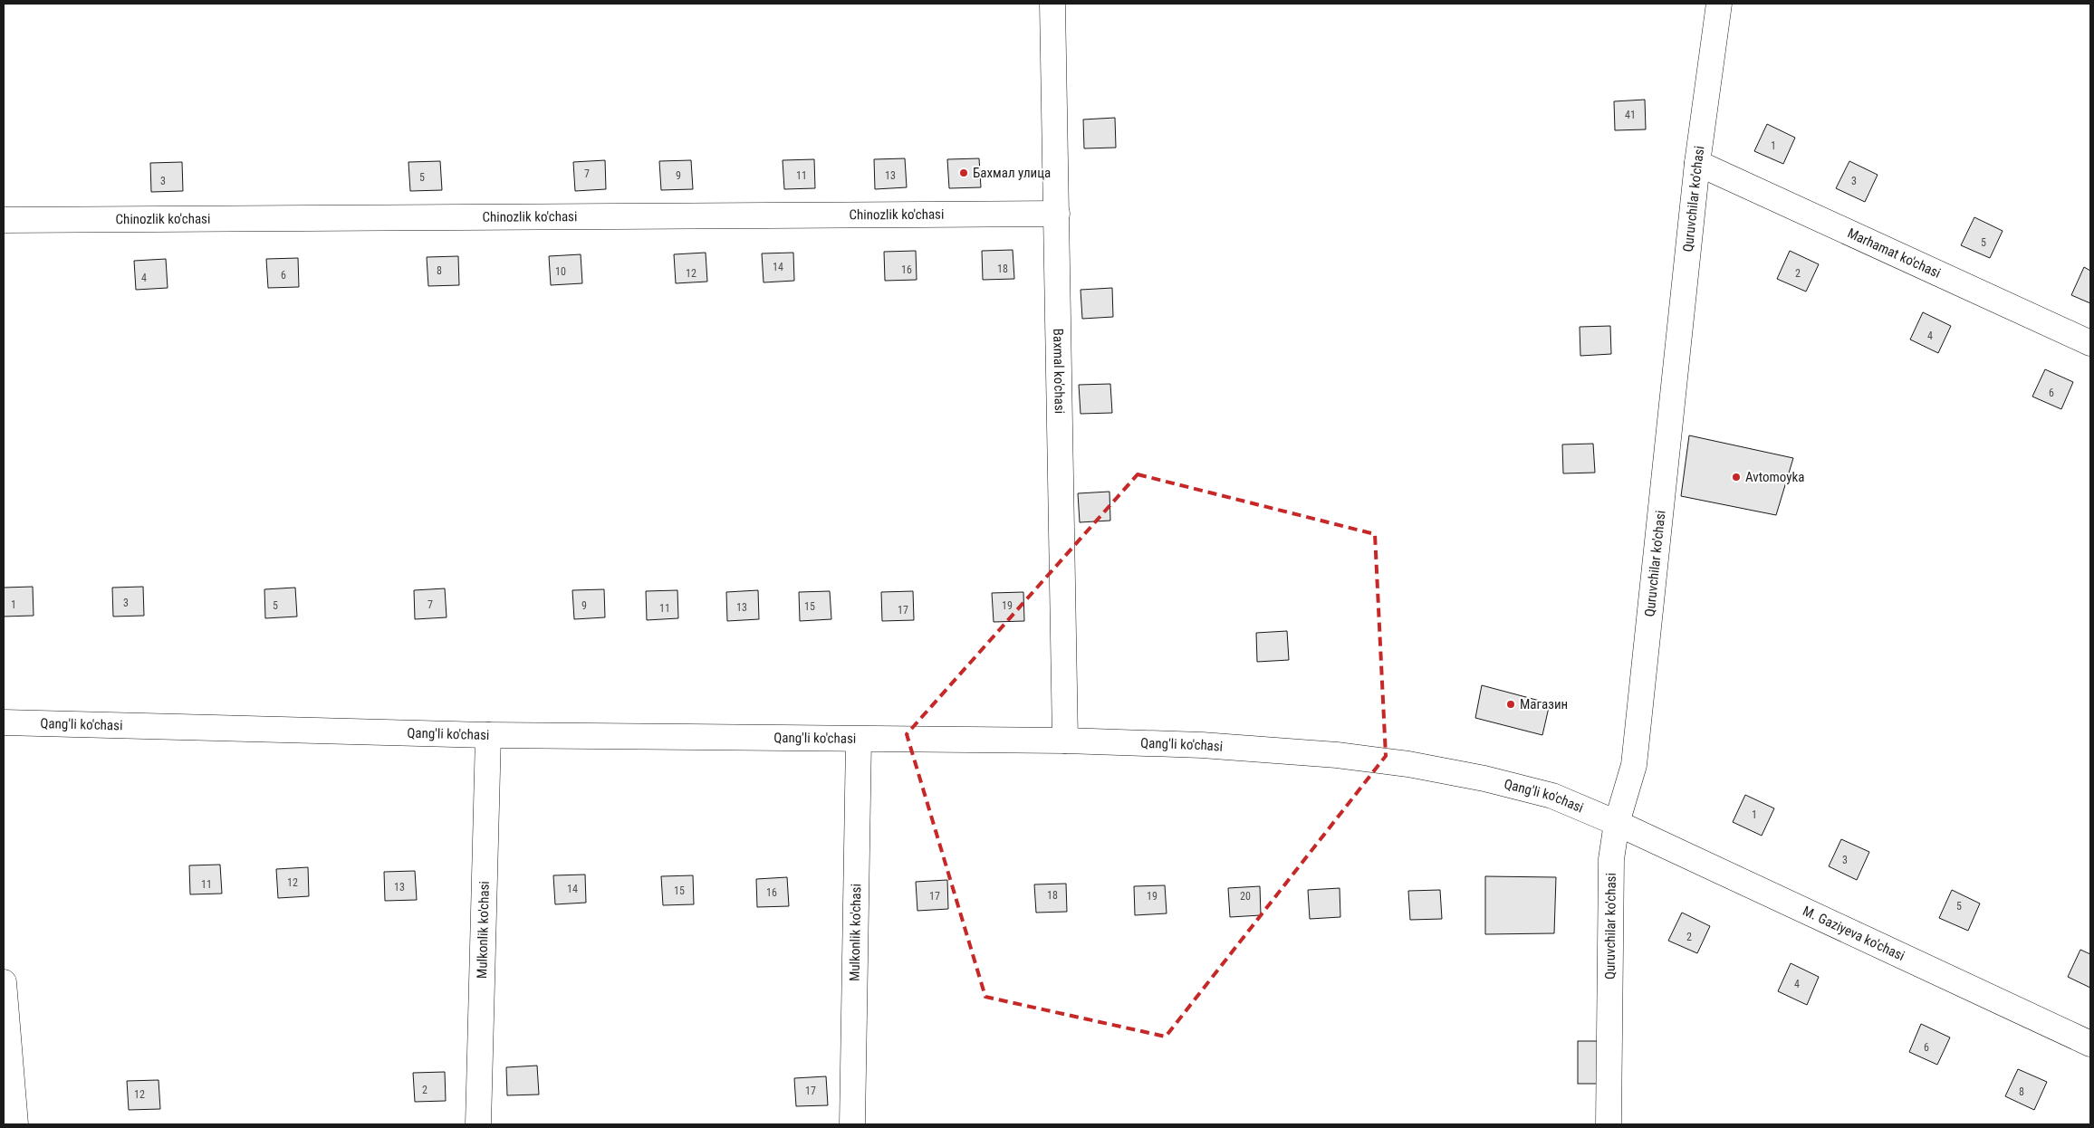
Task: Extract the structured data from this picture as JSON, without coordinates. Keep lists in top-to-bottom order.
{
  "streets": {
    "street": [
      "Quruvchilar ko'chasi",
      "Сhinozlik ko'chasi",
      "Marhamat ko'chasi",
      "Baхmal ko'chasi",
      "Qang'li ko'chasi",
      "Mulkonlik ko'chasi",
      "M. Gaziyeva ko'chasi"
    ]
  },
  "crossings": [
    ["Quruvchilar ko'chasi", "Marhamat ko'chasi"],
    ["Quruvchilar ko'chasi", "Qang'li ko'chasi"],
    ["Quruvchilar ko'chasi", "M. Gaziyeva ko'chasi"],
    ["Сhinozlik ko'chasi", "Baхmal ko'chasi"],
    ["Baхmal ko'chasi", "Qang'li ko'chasi"],
    ["Qang'li ko'chasi", "Mulkonlik ko'chasi"],
    ["Qang'li ko'chasi", "M. Gaziyeva ko'chasi"]
  ],
  "places": ["Бахмал улица", "Avtomoyka", "Магазин"],
  "house_numbers": [
    "41",
    "1",
    "7",
    "9",
    "11",
    "13",
    "5",
    "3",
    "3",
    "5",
    "14",
    "18",
    "16",
    "8",
    "10",
    "12",
    "2",
    "6",
    "4",
    "4",
    "6",
    "3",
    "1",
    "7",
    "5",
    "9",
    "19",
    "15",
    "13",
    "11",
    "17",
    "1",
    "3",
    "12",
    "11",
    "13",
    "14",
    "15",
    "16",
    "18",
    "17",
    "19",
    "20",
    "5",
    "2",
    "4",
    "6",
    "2",
    "17",
    "8",
    "12"
  ]
}
